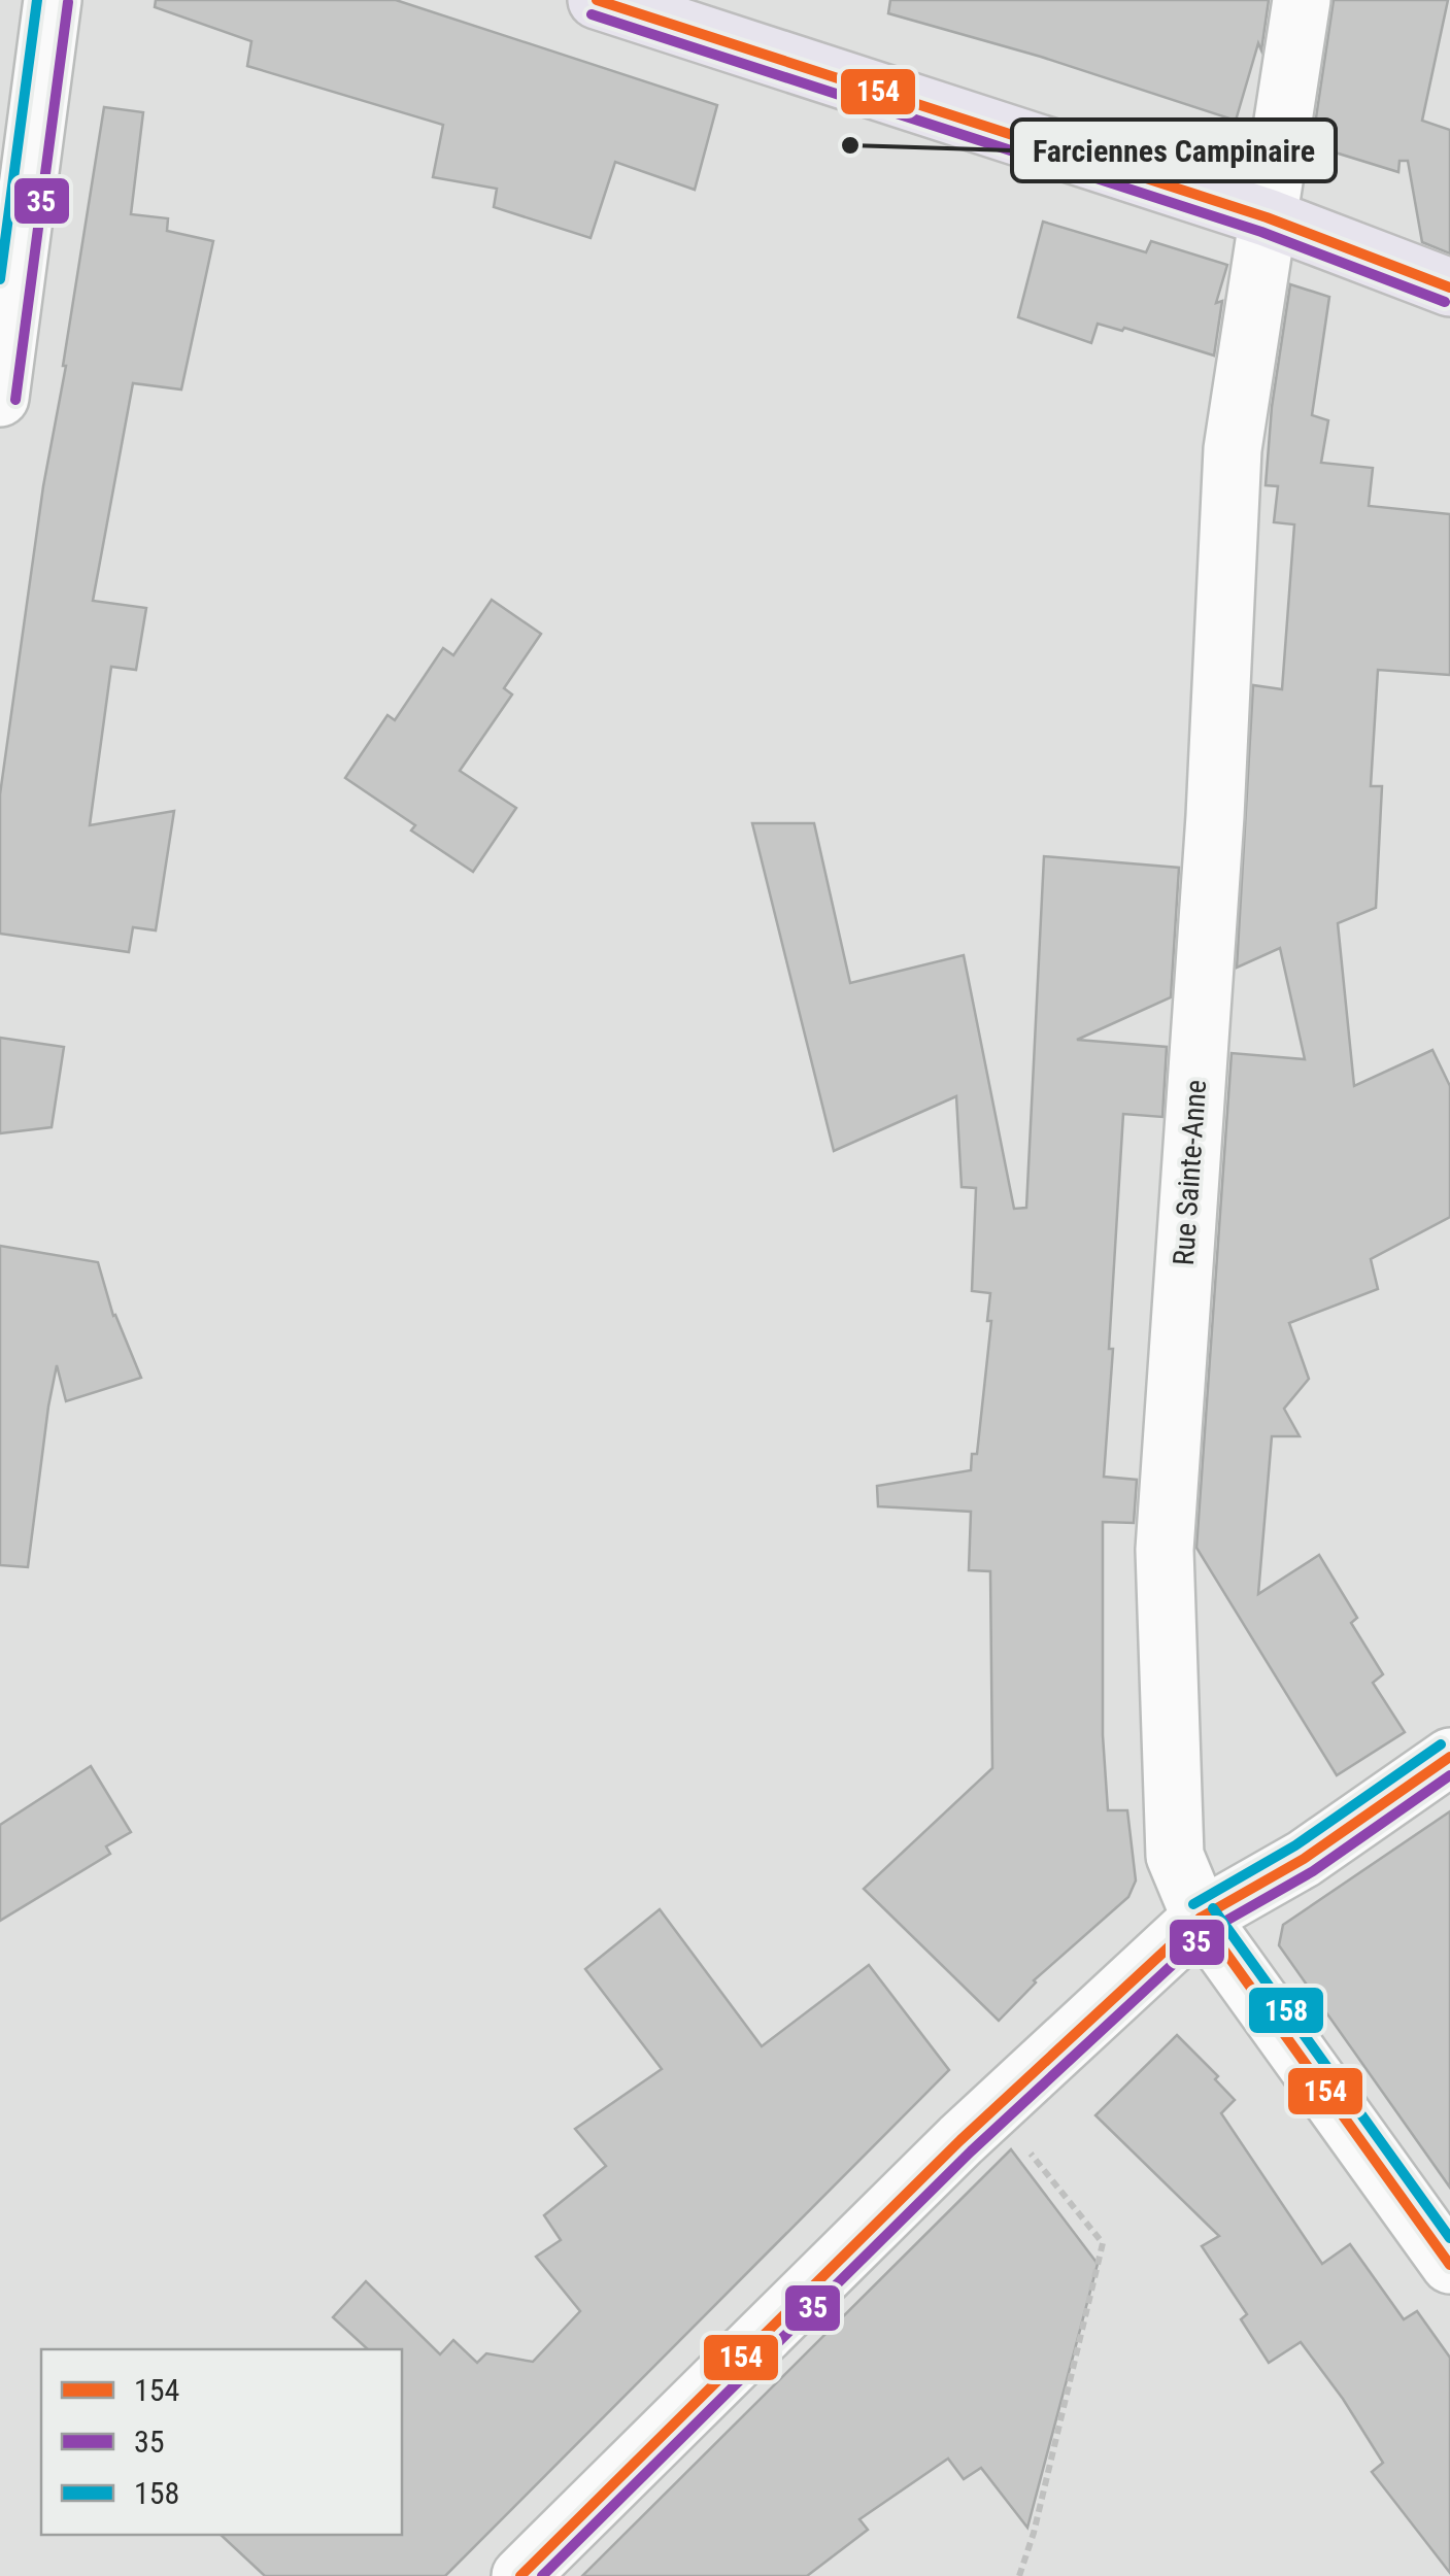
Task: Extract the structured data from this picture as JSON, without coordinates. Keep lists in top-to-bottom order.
{
  "streets": {
    "street": ["Rue Sainte-Anne"]
  },
  "places": ["Farciennes Campinaire"],
  "lines": ["transit line 154", "transit line 158", "transit line 35"],
  "legend": ["154", "35", "158"]
}
